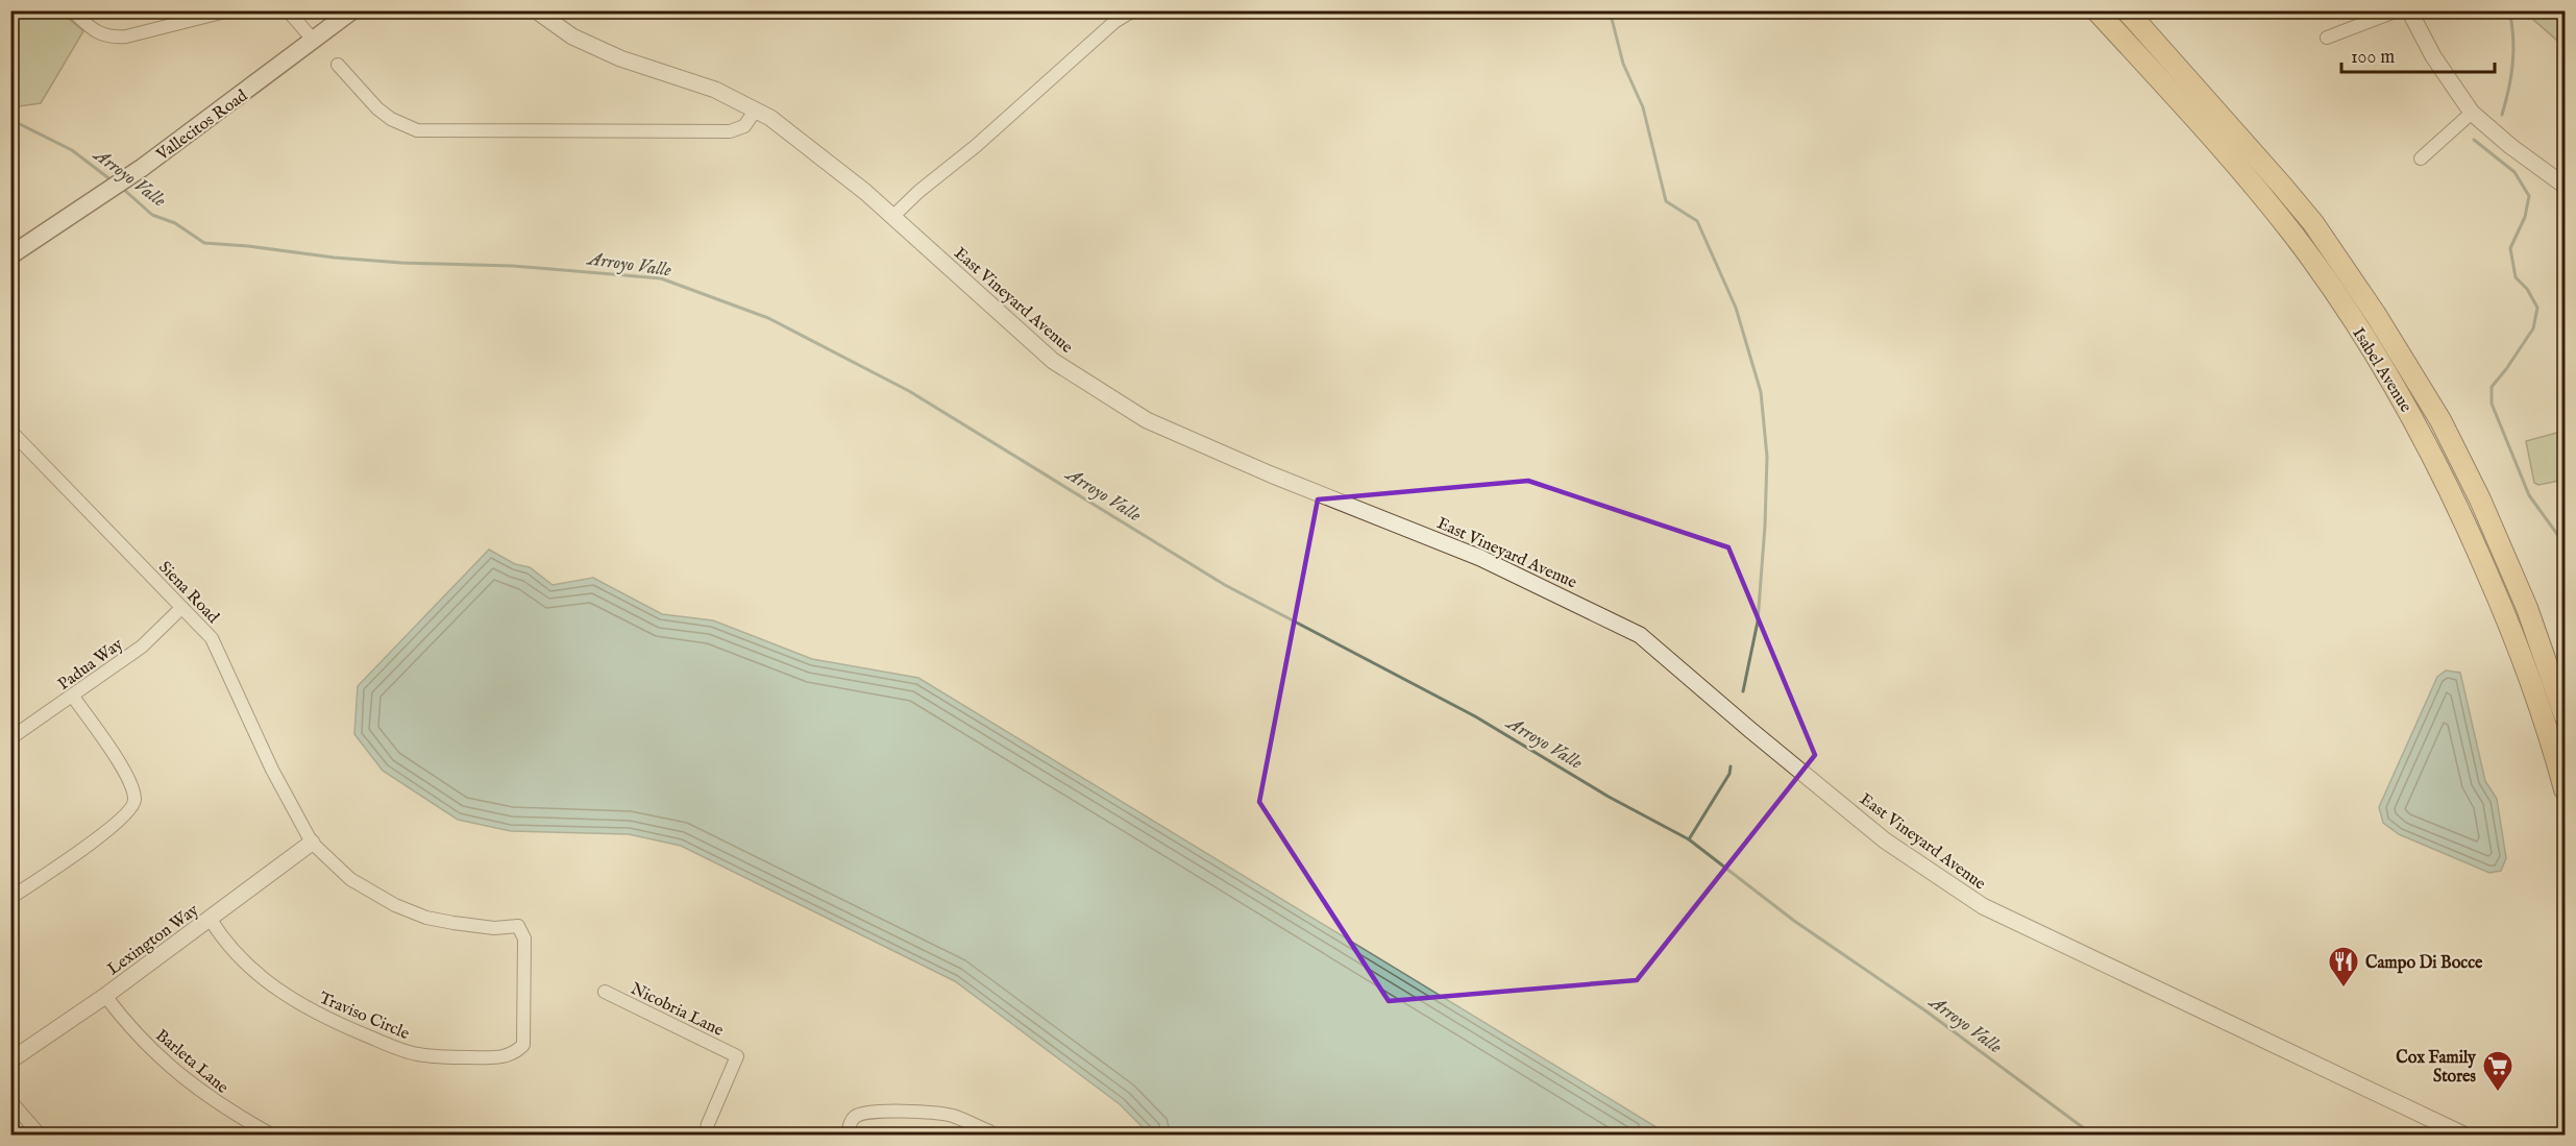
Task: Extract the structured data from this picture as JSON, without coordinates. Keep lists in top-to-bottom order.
{
  "streets": {
    "highway": ["Isabel Avenue"],
    "main road": ["Vallecitos Road"],
    "street": [
      "East Vineyard Avenue",
      "Siena Road",
      "Padua Way",
      "Lexington Way",
      "Nicobria Lane",
      "Traviso Circle",
      "Barleta Lane"
    ]
  },
  "crossings": [
    ["Siena Road", "Padua Way"],
    ["Siena Road", "Lexington Way"],
    ["Siena Road", "Traviso Circle"],
    ["Lexington Way", "Traviso Circle"],
    ["Lexington Way", "Barleta Lane"]
  ],
  "water": ["Arroyo Valle"],
  "places": {
    "restaurant": ["Campo Di Bocce"],
    "supermarket": ["Cox Family Stores"]
  },
  "scale_bar": "100 m"
}
